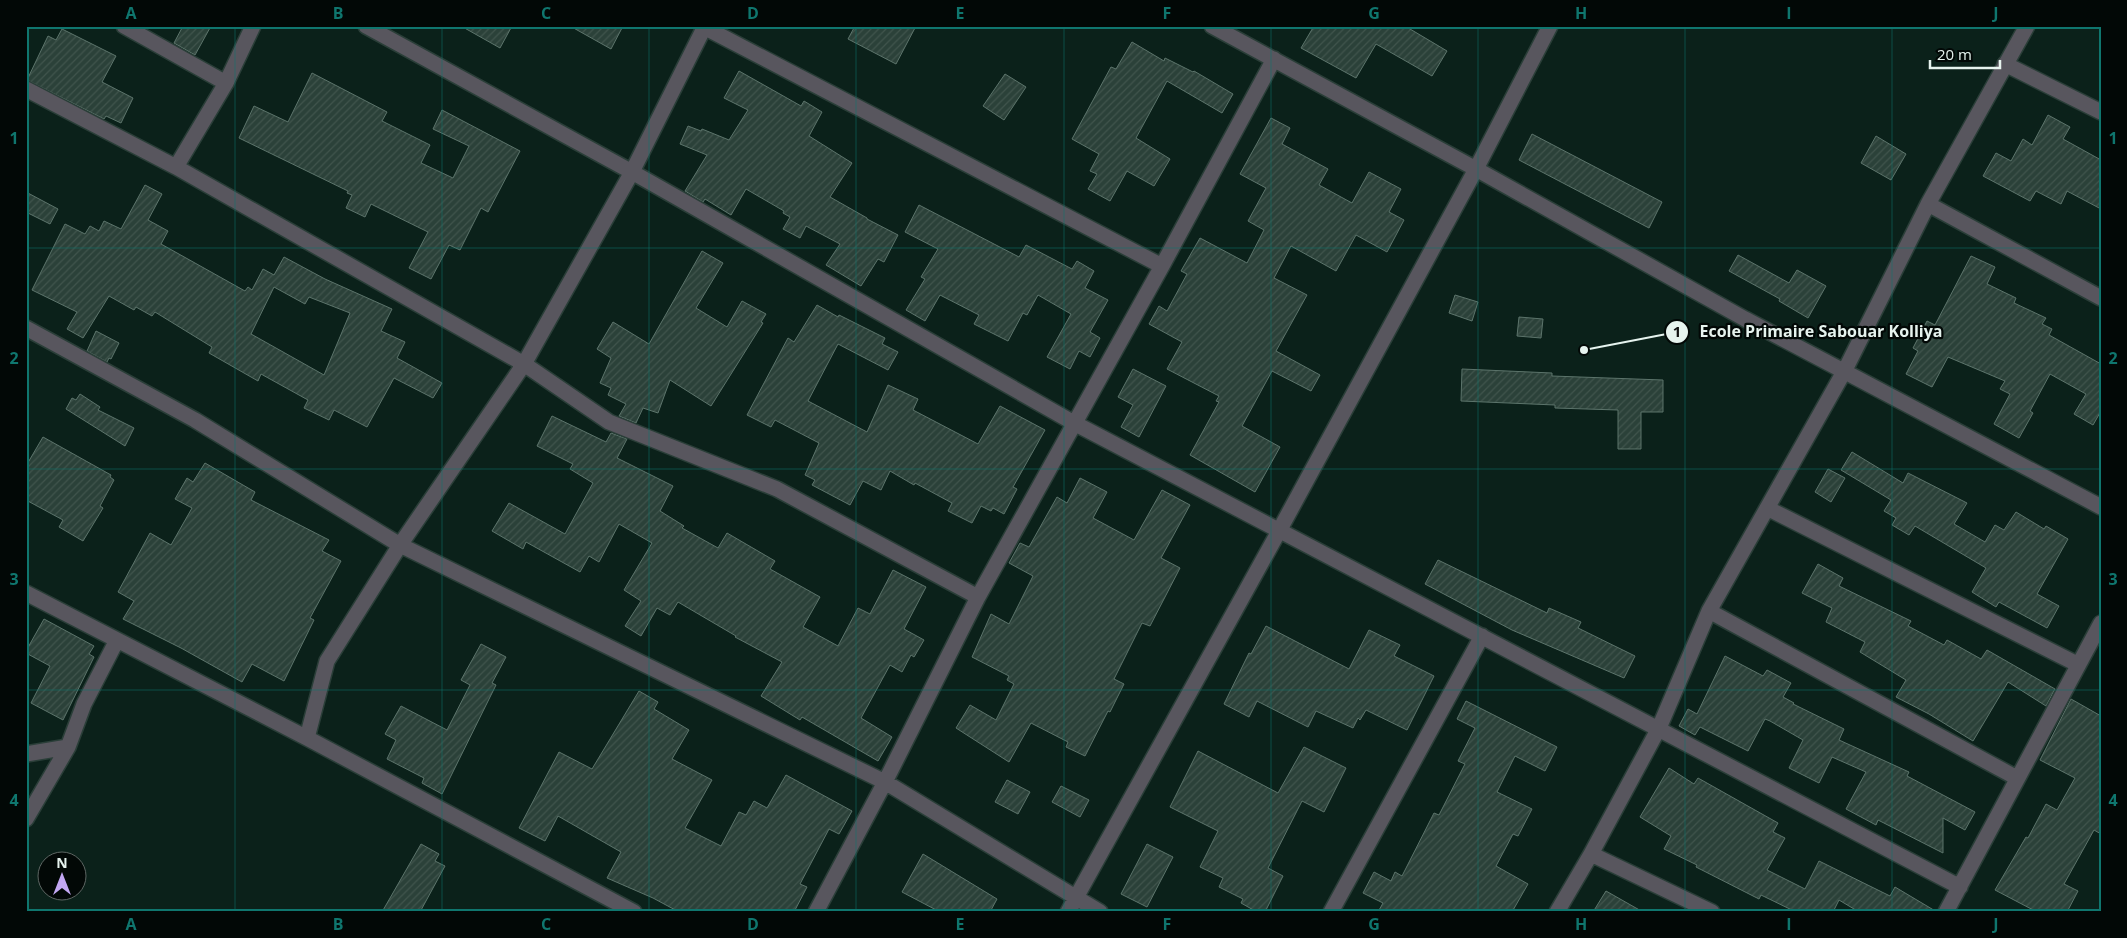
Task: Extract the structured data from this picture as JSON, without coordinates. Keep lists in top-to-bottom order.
{
  "places": ["Ecole Primaire Sabouar Kolliya"],
  "scale_bar": "20 m",
  "north": "top",
  "grid": {
    "columns": [
      "A",
      "B",
      "C",
      "D",
      "E",
      "F",
      "G",
      "H",
      "I",
      "J"
    ],
    "rows": [
      "1",
      "2",
      "3",
      "4"
    ]
  }
}
